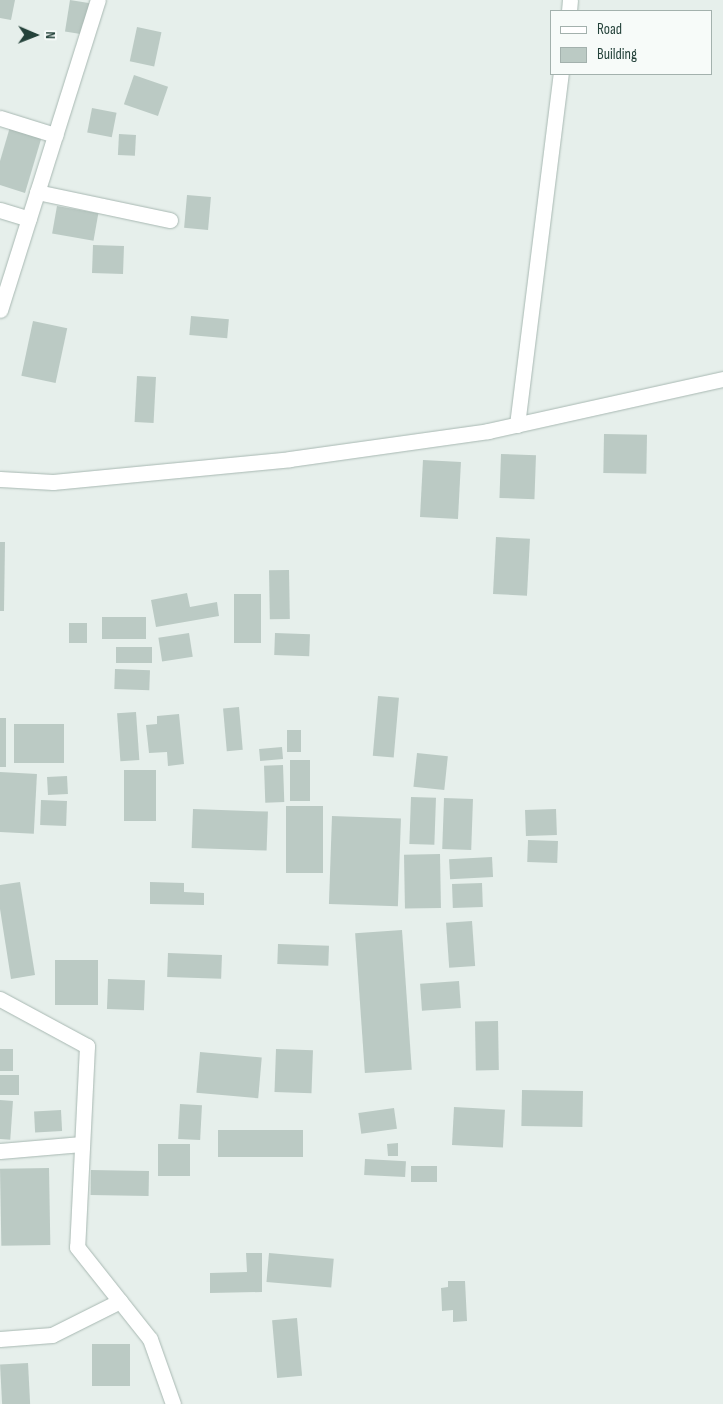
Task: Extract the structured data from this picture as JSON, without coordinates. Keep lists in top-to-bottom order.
{
  "legend": ["Road", "Building"],
  "north": "right"
}
